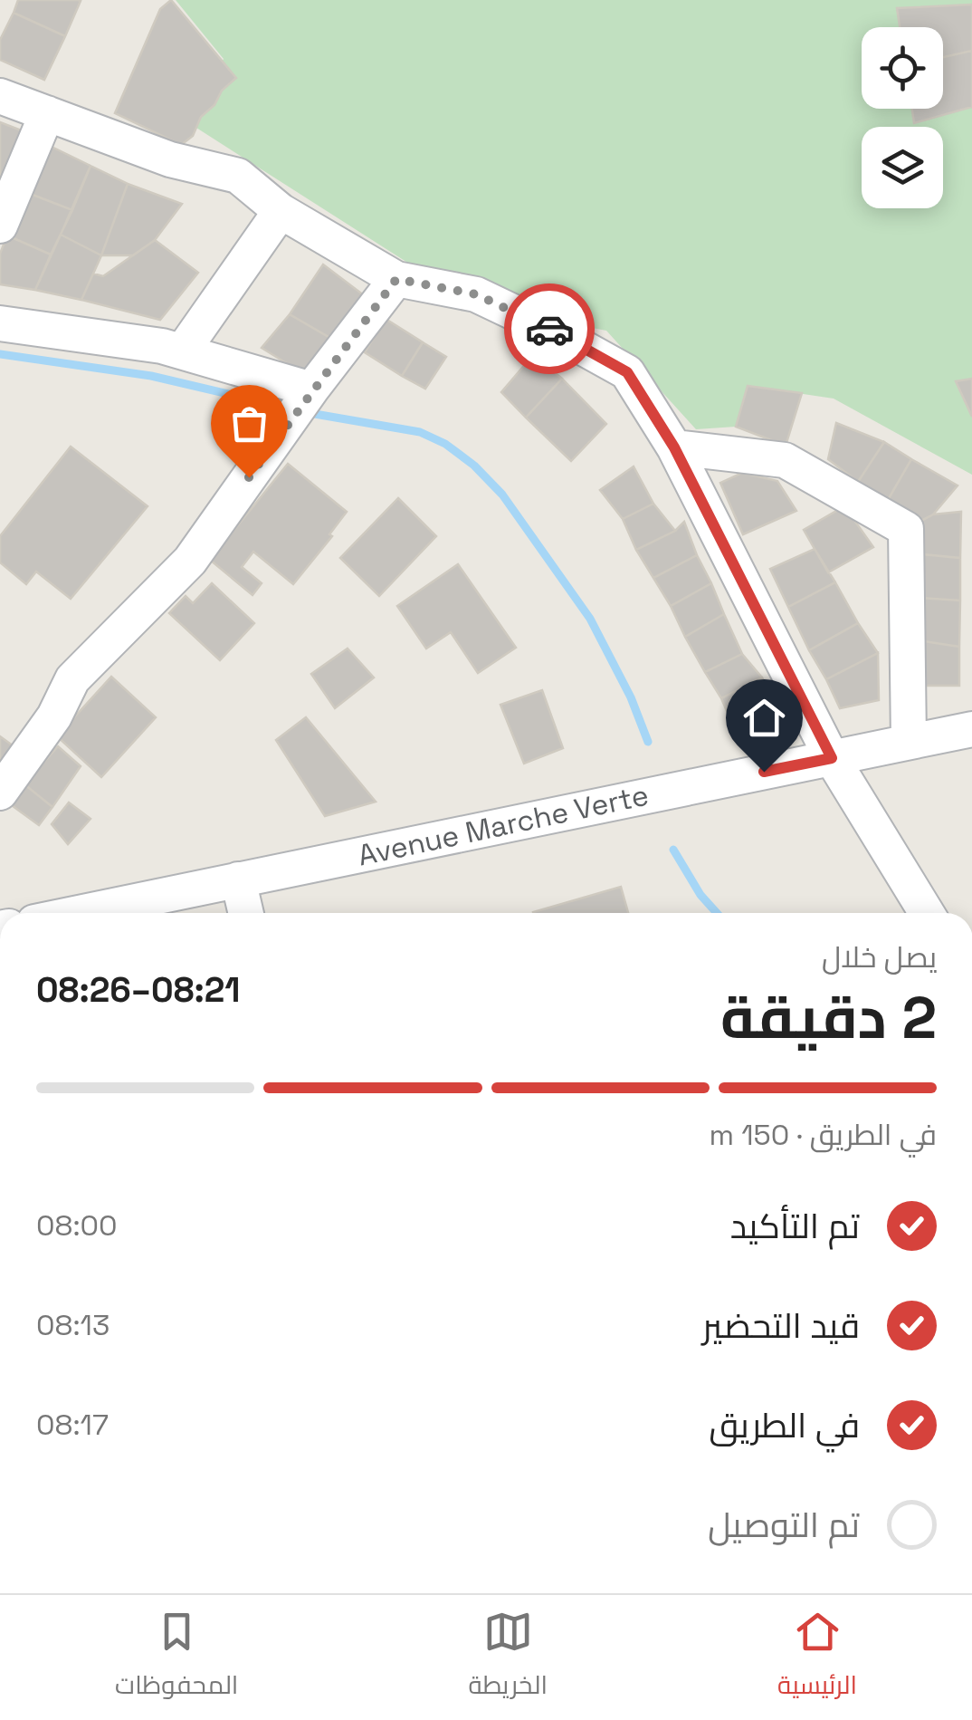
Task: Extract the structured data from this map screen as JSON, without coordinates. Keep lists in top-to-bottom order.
{
  "streets": {
    "street": ["Avenue Marche Verte"]
  },
  "page": {
    "heading": ["2 دقيقة", "يصل خلال", "08:21–08:26"],
    "bar": "في الطريق · 150 m",
    "list": [
      ["تم التأكيد", "08:00"],
      ["قيد التحضير", "08:13"],
      ["في الطريق", "08:17"],
      "تم التوصيل"
    ],
    "tabs": ["الرئيسية", "الخريطة", "المحفوظات"]
  }
}
